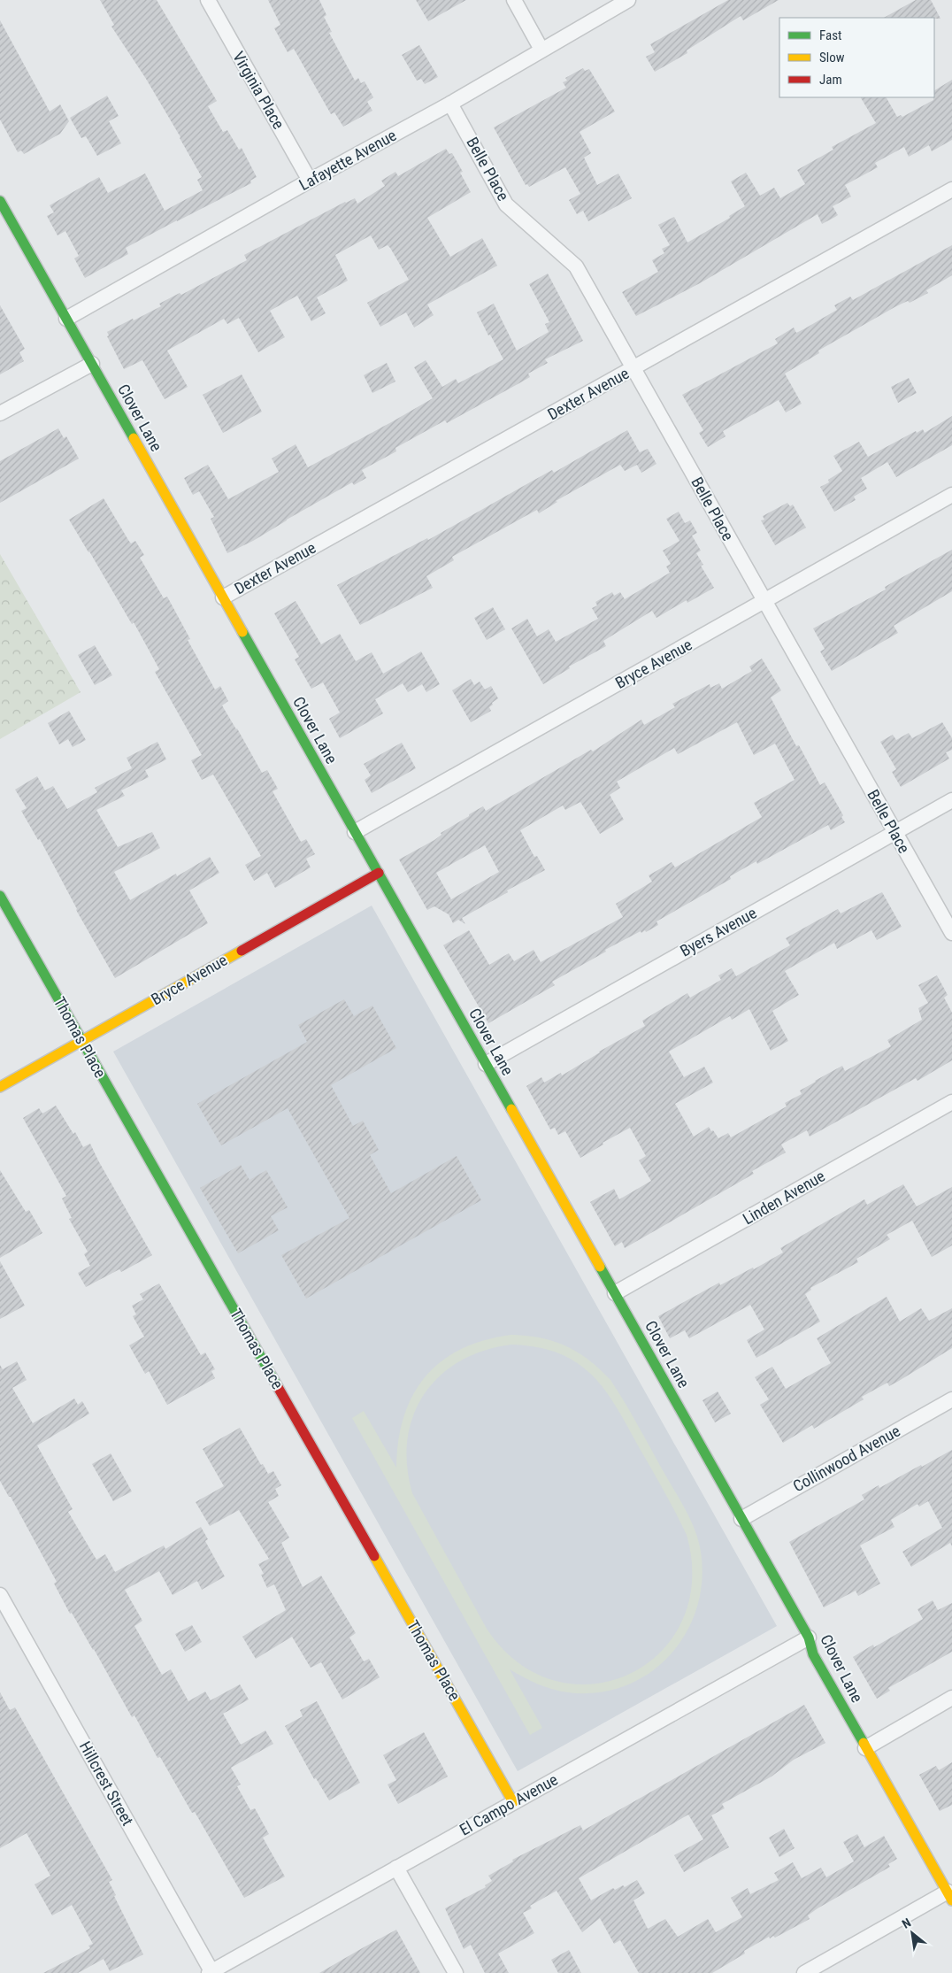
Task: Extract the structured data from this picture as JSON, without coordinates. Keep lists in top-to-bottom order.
{
  "streets": {
    "street": [
      "Virginia Place",
      "Lafayette Avenue",
      "Belle Place",
      "Dexter Avenue",
      "Clover Lane",
      "Bryce Avenue",
      "Byers Avenue",
      "Thomas Place",
      "Linden Avenue",
      "Collinwood Avenue",
      "Hillcrest Street",
      "El Campo Avenue"
    ]
  },
  "crossings": [
    ["Virginia Place", "Lafayette Avenue"],
    ["Lafayette Avenue", "Belle Place"],
    ["Lafayette Avenue", "Clover Lane"],
    ["Belle Place", "Dexter Avenue"],
    ["Belle Place", "Bryce Avenue"],
    ["Belle Place", "Byers Avenue"],
    ["Dexter Avenue", "Clover Lane"],
    ["Clover Lane", "Bryce Avenue"],
    ["Clover Lane", "Byers Avenue"],
    ["Clover Lane", "Linden Avenue"],
    ["Clover Lane", "Collinwood Avenue"],
    ["Clover Lane", "El Campo Avenue"],
    ["Bryce Avenue", "Thomas Place"],
    ["Thomas Place", "El Campo Avenue"],
    ["Hillcrest Street", "El Campo Avenue"]
  ],
  "legend": ["Fast", "Slow", "Jam"],
  "north": "top left"
}
